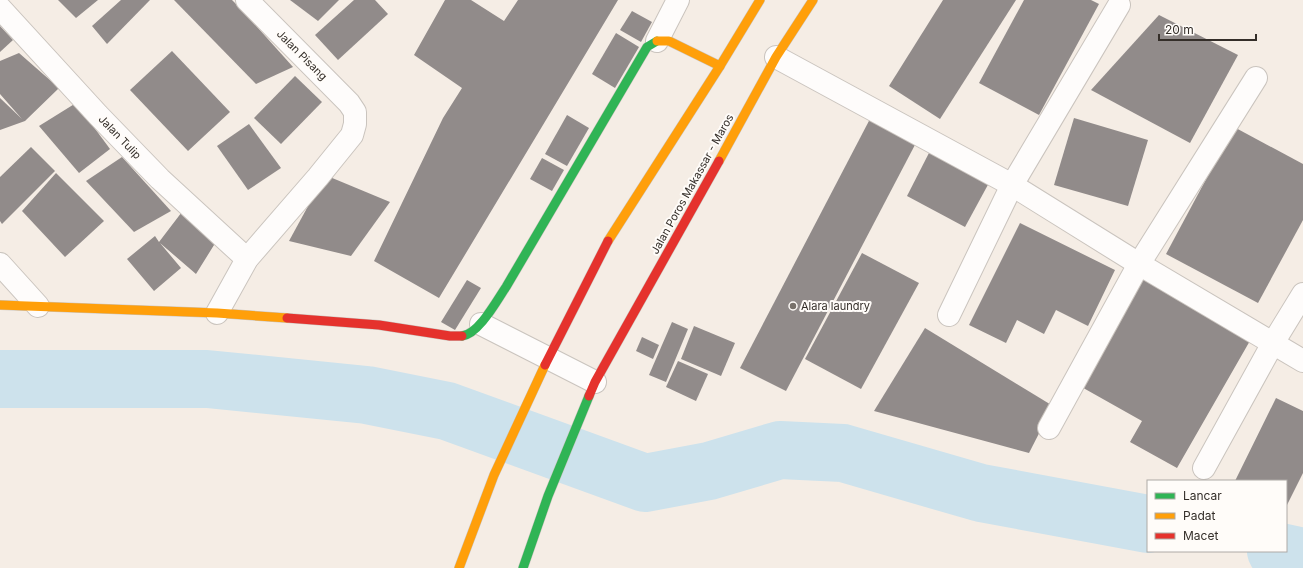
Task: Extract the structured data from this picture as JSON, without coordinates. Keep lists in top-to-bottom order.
{
  "streets": {
    "main road": ["Jalan Poros Makassar - Maros"],
    "street": ["Jalan Pisang", "Jalan Tulip"]
  },
  "crossings": [
    ["Jalan Pisang", "Jalan Tulip"]
  ],
  "places": ["Alara laundry"],
  "legend": ["Lancar", "Padat", "Macet"],
  "scale_bar": "20 m"
}
